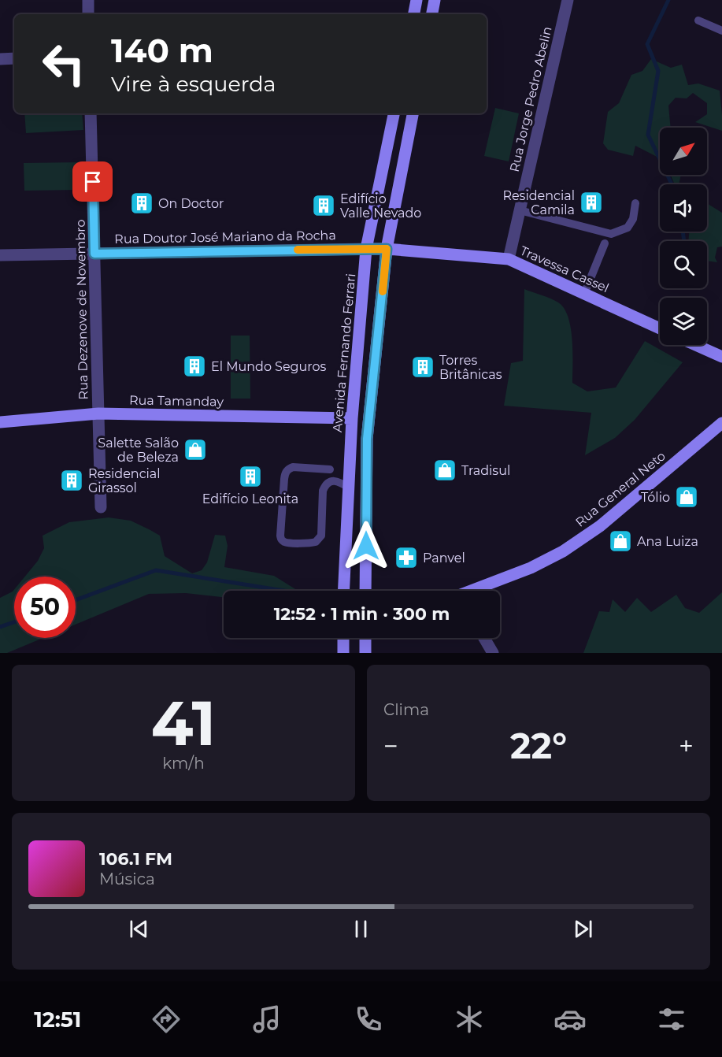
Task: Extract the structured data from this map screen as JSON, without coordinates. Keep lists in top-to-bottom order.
{
  "streets": {
    "main road": [
      "Travessa Cassel",
      "Avenida Fernando Ferrari",
      "Rua Tamanday",
      "Rua General Neto"
    ],
    "street": ["Rua Jorge Pedro Abelin", "Rua Doutor José Mariano da Rocha", "Rua Dezenove de Novembro"]
  },
  "crossings": [
    ["Rua Jorge Pedro Abelin", "Travessa Cassel"],
    ["Rua Doutor José Mariano da Rocha", "Travessa Cassel"],
    ["Rua Doutor José Mariano da Rocha", "Rua Dezenove de Novembro"],
    ["Rua Doutor José Mariano da Rocha", "Avenida Fernando Ferrari"],
    ["Travessa Cassel", "Avenida Fernando Ferrari"],
    ["Rua Dezenove de Novembro", "Rua Tamanday"],
    ["Avenida Fernando Ferrari", "Rua Tamanday"]
  ],
  "places": {
    "building": [
      "Residencial Camila",
      "On Doctor",
      "Edifício Valle Nevado",
      "El Mundo Seguros",
      "Torres Britânicas",
      "Edifício Leonita",
      "Residencial Girassol"
    ],
    "shop": [
      "Salette Salão de Beleza",
      "Tradisul",
      "Tólio",
      "Ana Luiza"
    ],
    "pharmacy": ["Panvel"]
  },
  "north": "top right",
  "page": {
    "turn": ["140 m", "Vire à esquerda"],
    "limit": "50",
    "trip": "12:52 · 1 min · 300 m",
    "tile": [
      ["41", "km/h"],
      "Clima"
    ],
    "heat": ["−", "22°", "+"],
    "song": ["106.1 FM", "Música"],
    "tabs": "12:51"
  }
}
